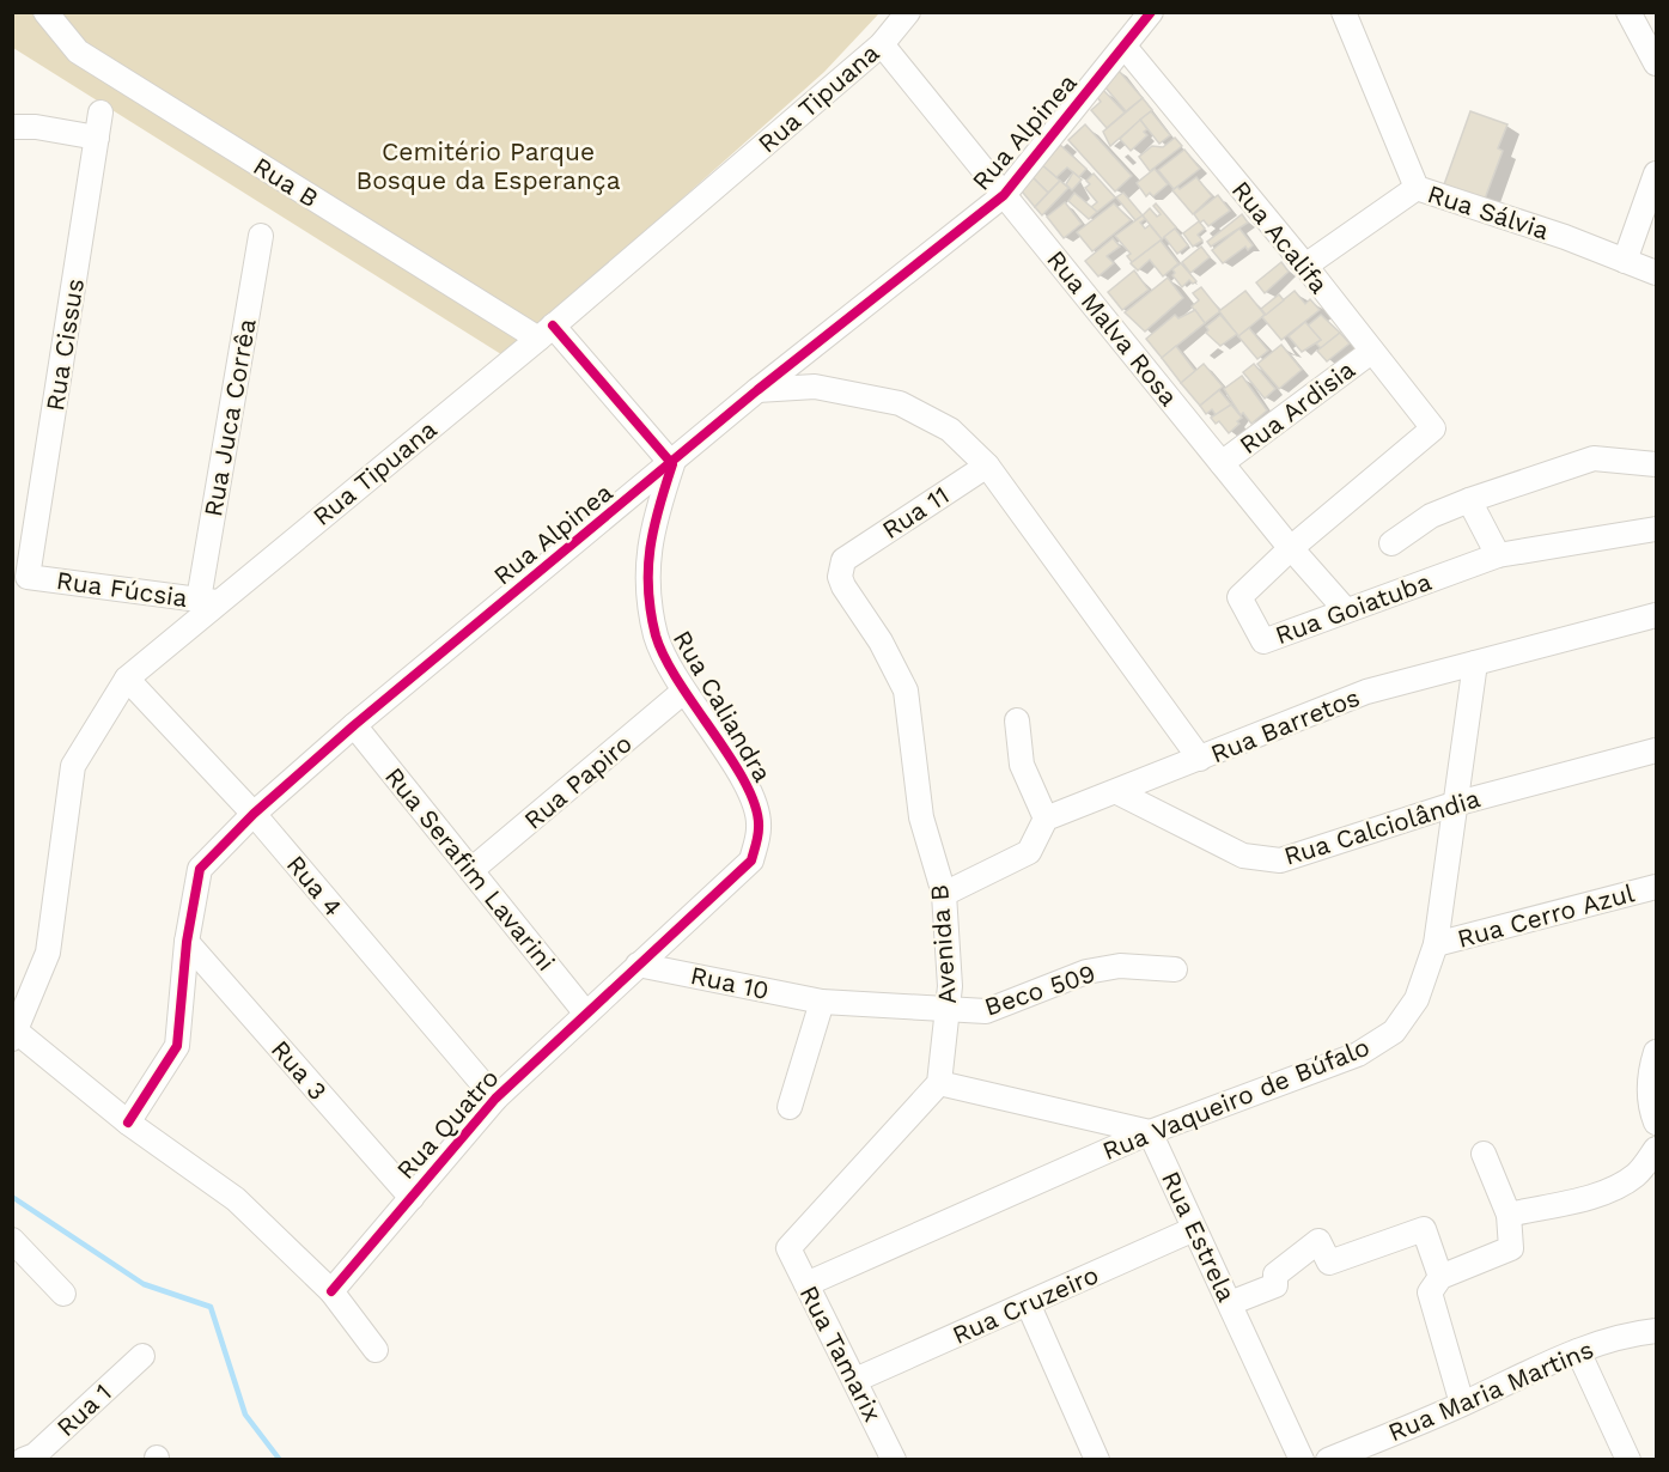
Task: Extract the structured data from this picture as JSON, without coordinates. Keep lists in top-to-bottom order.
{
  "streets": {
    "street": [
      "Rua Tipuana",
      "Rua Alpinea",
      "Rua B",
      "Rua Sálvia",
      "Rua Acalifa",
      "Rua Malva Rosa",
      "Rua Cissus",
      "Rua Ardisia",
      "Rua Juca Corrêa",
      "Rua 11",
      "Rua Fúcsia",
      "Rua Goiatuba",
      "Rua Caliandra",
      "Rua Barretos",
      "Rua Papiro",
      "Rua Calciolândia",
      "Rua Serafim Lavarini",
      "Rua 4",
      "Rua Cerro Azul",
      "Avenida B",
      "Rua 10",
      "Beco 509",
      "Rua 3",
      "Rua Vaqueiro de Búfalo",
      "Rua Quatro",
      "Rua Estrela",
      "Rua Cruzeiro",
      "Rua Tamarix",
      "Rua Maria Martins",
      "Rua 1"
    ]
  },
  "crossings": [
    ["Rua Tipuana", "Rua B"],
    ["Rua Tipuana", "Rua Malva Rosa"],
    ["Rua Tipuana", "Rua Juca Corrêa"],
    ["Rua Tipuana", "Rua Fúcsia"],
    ["Rua Tipuana", "Rua 4"],
    ["Rua Alpinea", "Rua B"],
    ["Rua Alpinea", "Rua Acalifa"],
    ["Rua Alpinea", "Rua Malva Rosa"],
    ["Rua Alpinea", "Rua Caliandra"],
    ["Rua Alpinea", "Rua Serafim Lavarini"],
    ["Rua Alpinea", "Rua 4"],
    ["Rua Alpinea", "Rua 3"],
    ["Rua B", "Rua Caliandra"],
    ["Rua Acalifa", "Rua Ardisia"],
    ["Rua Acalifa", "Rua Goiatuba"],
    ["Rua Malva Rosa", "Rua Ardisia"],
    ["Rua Malva Rosa", "Rua Goiatuba"],
    ["Rua Cissus", "Rua Fúcsia"],
    ["Rua Juca Corrêa", "Rua Fúcsia"],
    ["Rua 11", "Avenida B"],
    ["Rua Caliandra", "Rua Papiro"],
    ["Rua Caliandra", "Rua 10"],
    ["Rua Caliandra", "Rua Quatro"],
    ["Rua Barretos", "Rua Calciolândia"],
    ["Rua Barretos", "Rua Vaqueiro de Búfalo"],
    ["Rua Papiro", "Rua Serafim Lavarini"],
    ["Rua Calciolândia", "Rua Vaqueiro de Búfalo"],
    ["Rua Serafim Lavarini", "Rua Quatro"],
    ["Rua 4", "Rua Quatro"],
    ["Rua Cerro Azul", "Rua Vaqueiro de Búfalo"],
    ["Avenida B", "Rua 10"],
    ["Avenida B", "Beco 509"],
    ["Avenida B", "Rua Tamarix"],
    ["Rua 10", "Beco 509"],
    ["Rua 10", "Rua Quatro"],
    ["Rua 3", "Rua Quatro"],
    ["Rua Vaqueiro de Búfalo", "Rua Estrela"],
    ["Rua Vaqueiro de Búfalo", "Rua Tamarix"],
    ["Rua Estrela", "Rua Cruzeiro"],
    ["Rua Cruzeiro", "Rua Tamarix"]
  ],
  "parks": ["Cemitério Parque Bosque da Esperança"]
}
